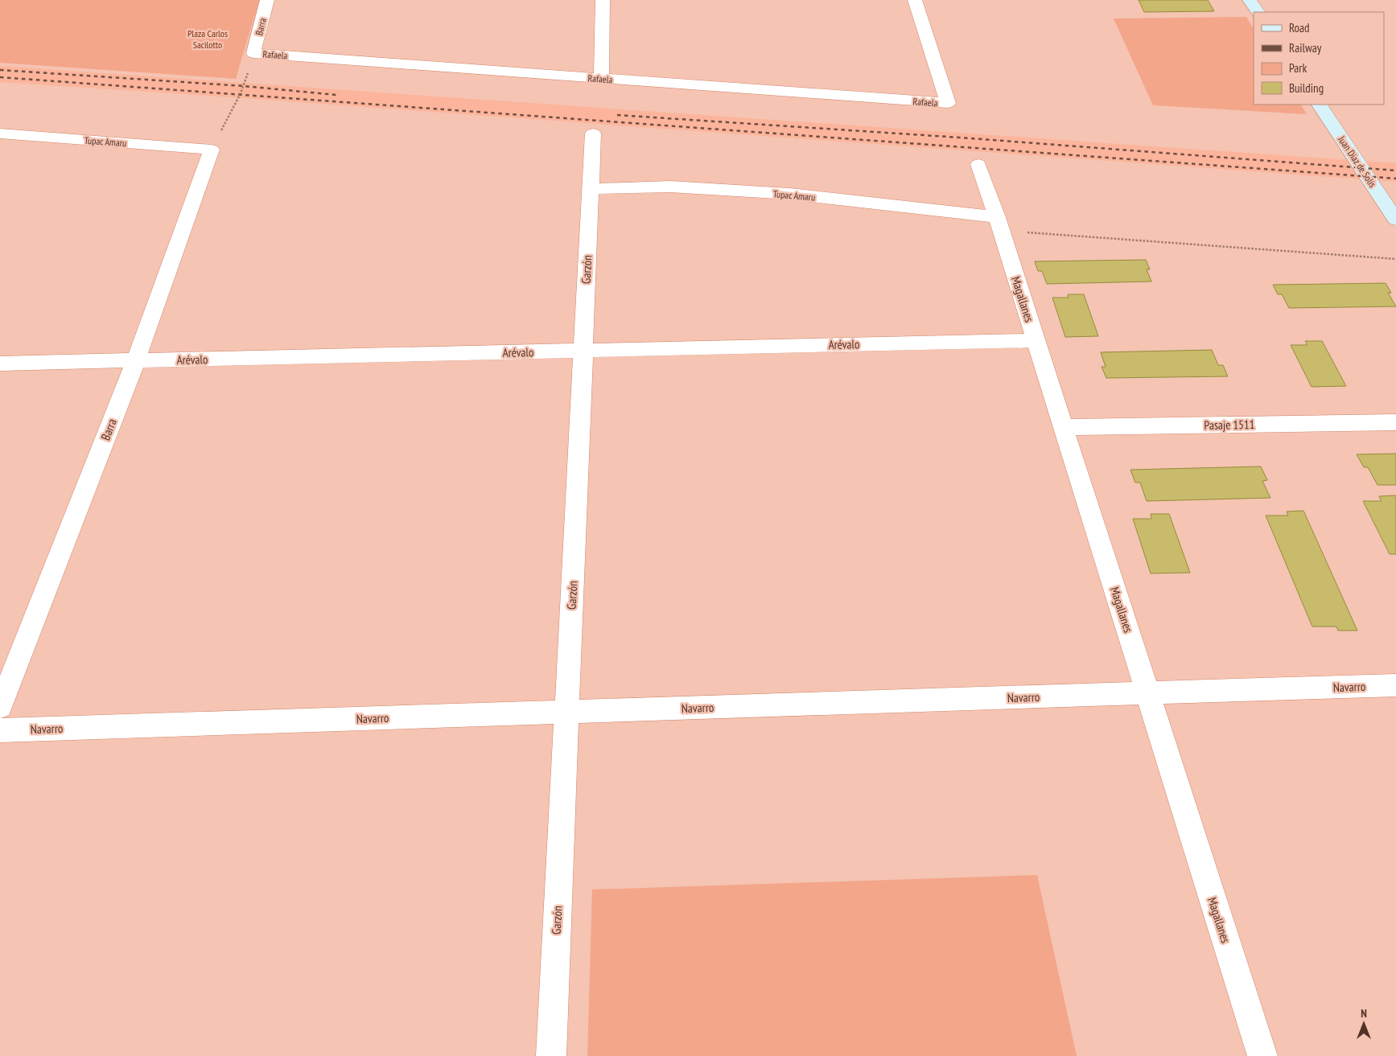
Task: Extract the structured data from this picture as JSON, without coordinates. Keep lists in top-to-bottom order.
{
  "streets": {
    "main road": ["Juan Díaz de Solís"],
    "street": [
      "Barra",
      "Rafaela",
      "Tupac Amaru",
      "Garzón",
      "Magallanes",
      "Arévalo",
      "Pasaje 1511",
      "Navarro"
    ]
  },
  "crossings": [
    ["Barra", "Rafaela"],
    ["Barra", "Tupac Amaru"],
    ["Barra", "Arévalo"],
    ["Tupac Amaru", "Garzón"],
    ["Tupac Amaru", "Magallanes"],
    ["Garzón", "Arévalo"],
    ["Garzón", "Navarro"],
    ["Magallanes", "Arévalo"],
    ["Magallanes", "Pasaje 1511"],
    ["Magallanes", "Navarro"]
  ],
  "parks": ["Plaza Carlos Sacilotto"],
  "legend": [
    "Road",
    "Railway",
    "Park",
    "Building"
  ],
  "north": "top"
}
